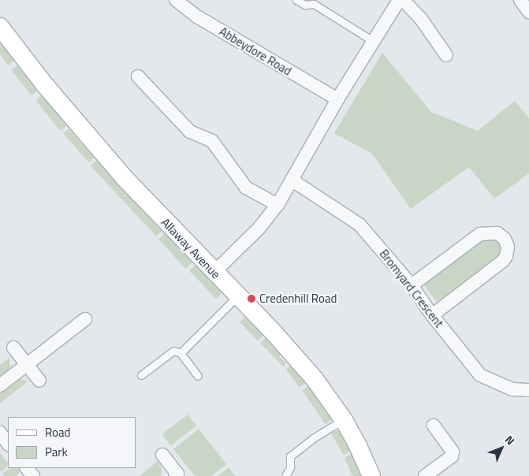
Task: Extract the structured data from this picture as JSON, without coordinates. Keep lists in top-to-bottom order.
{
  "streets": {
    "street": ["Abbeydore Road", "Allaway Avenue", "Bromyard Crescent"]
  },
  "places": ["Credenhill Road"],
  "legend": ["Road", "Park"],
  "north": "top right"
}
